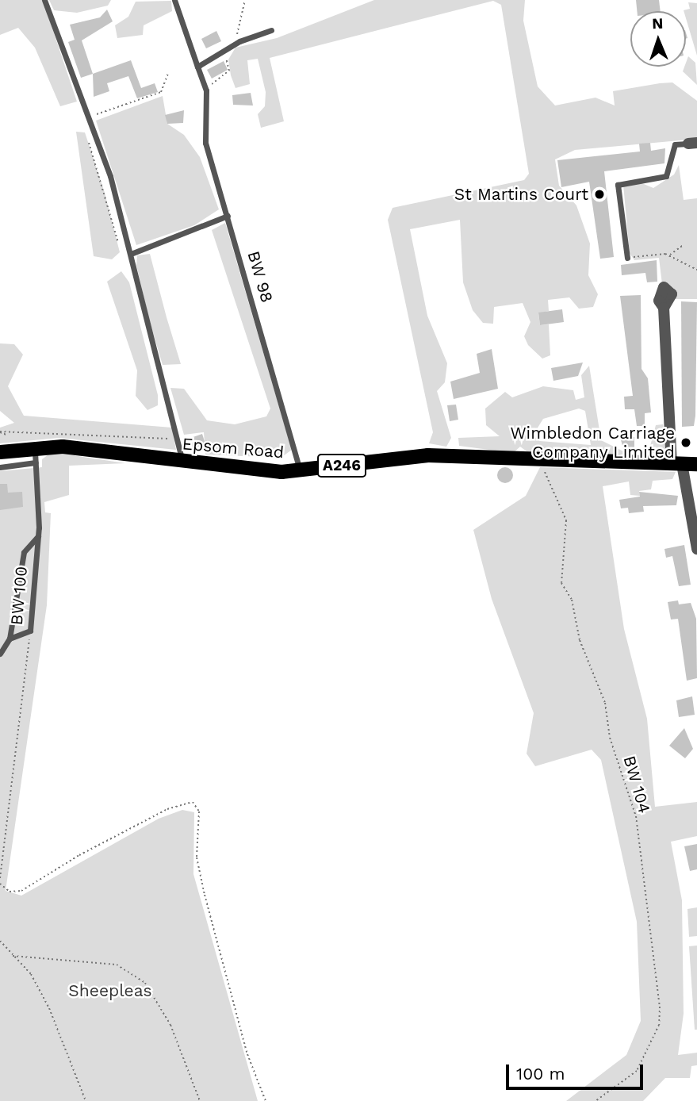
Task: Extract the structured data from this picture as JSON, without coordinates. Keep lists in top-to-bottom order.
{
  "streets": {
    "main road": ["Epsom Road", "A246"],
    "lane": ["BW 98", "BW 100"],
    "path": ["BW 104"]
  },
  "crossings": [
    ["BW 98", "Epsom Road"],
    ["Epsom Road", "BW 100"],
    ["Epsom Road", "BW 104"]
  ],
  "parks": ["Sheepleas"],
  "places": ["St Martins Court", "Wimbledon Carriage Company Limited"],
  "scale_bar": "100 m",
  "north": "top"
}
